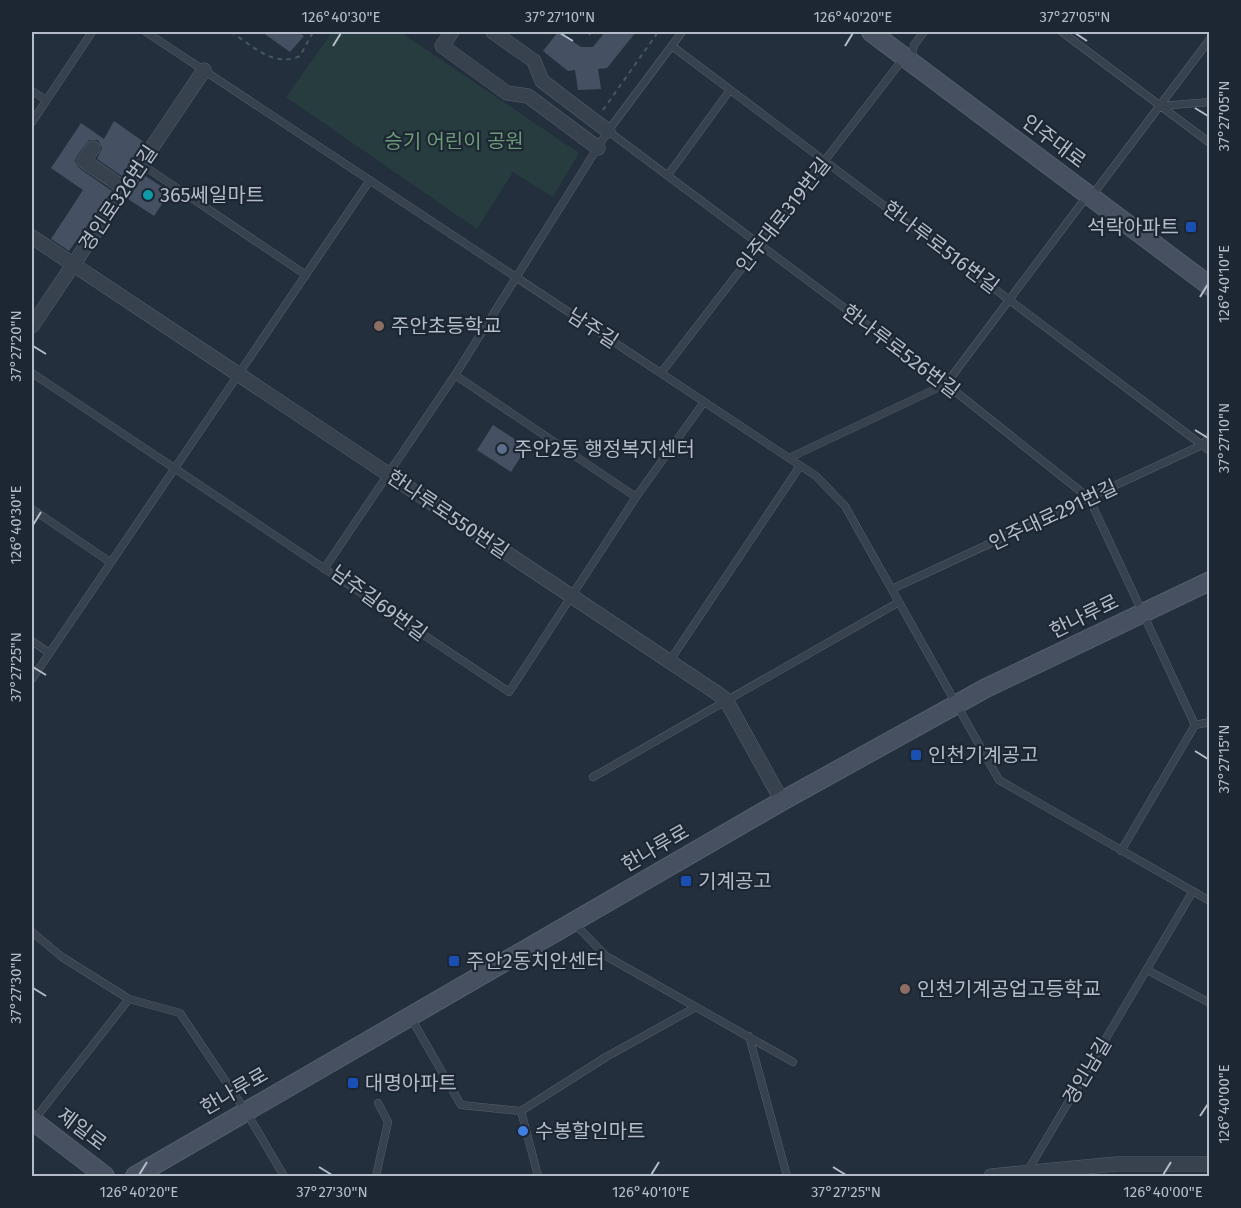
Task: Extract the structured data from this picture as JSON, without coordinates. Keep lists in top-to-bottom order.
{
  "streets": {
    "main road": ["인주대로", "한나루로", "제일로"],
    "street": ["경인로326번길", "한나루로550번길"],
    "lane": [
      "인주대로319번길",
      "한나루로516번길",
      "남주길",
      "한나루로526번길",
      "인주대로291번길",
      "남주길69번길",
      "경인남길"
    ]
  },
  "crossings": [
    ["인주대로", "인주대로319번길"],
    ["경인로326번길", "남주길"],
    ["경인로326번길", "한나루로550번길"],
    ["인주대로319번길", "한나루로516번길"],
    ["인주대로319번길", "남주길"],
    ["인주대로319번길", "한나루로526번길"],
    ["한나루로516번길", "인주대로291번길"],
    ["한나루로516번길", "남주길69번길"],
    ["남주길", "인주대로291번길"],
    ["남주길", "남주길69번길"],
    ["남주길", "한나루로"],
    ["남주길", "경인남길"],
    ["한나루로526번길", "인주대로291번길"],
    ["한나루로526번길", "남주길69번길"],
    ["한나루로526번길", "한나루로"],
    ["한나루로550번길", "남주길69번길"],
    ["한나루로550번길", "한나루로"]
  ],
  "parks": ["승기 어린이 공원"],
  "places": {
    "other": [
      "365쎄일마트",
      "주안초등학교",
      "주안2동 행정복지센터",
      "인천기계공업고등학교",
      "수봉할인마트"
    ],
    "transit": [
      "석락아파트",
      "인천기계공고",
      "기계공고",
      "주안2동치안센터",
      "대명아파트"
    ]
  },
  "coordinates": [
    "126°40'30\"E",
    "37°27'10\"N",
    "126°40'20\"E",
    "37°27'05\"N",
    "126°40'10\"E",
    "37°27'20\"N",
    "37°27'25\"N",
    "37°27'15\"N",
    "37°27'30\"N",
    "126°40'00\"E"
  ]
}
